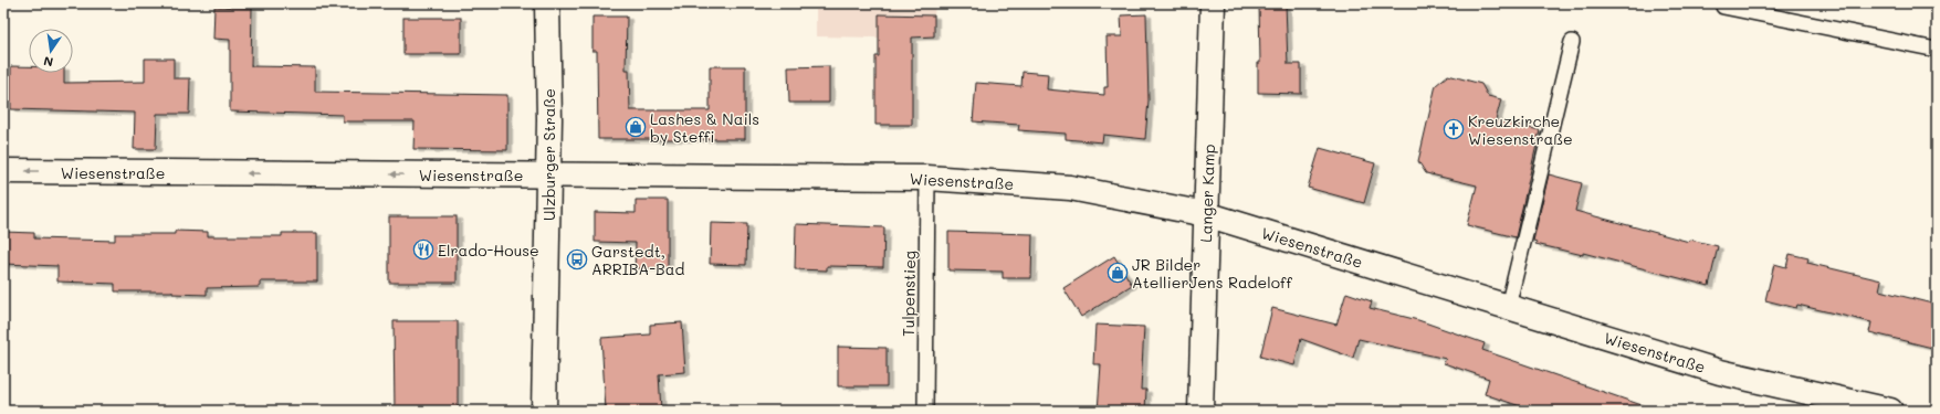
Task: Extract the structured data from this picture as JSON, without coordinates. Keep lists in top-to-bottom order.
{
  "streets": {
    "street": ["Ulzburger Straße", "Wiesenstraße", "Langer Kamp"],
    "lane": ["Tulpenstieg"]
  },
  "crossings": [
    ["Ulzburger Straße", "Wiesenstraße"],
    ["Wiesenstraße", "Langer Kamp"],
    ["Wiesenstraße", "Tulpenstieg"]
  ],
  "places": {
    "shop": ["Lashes & Nails by Steffi", "JR Bilder AtellierJens Radeloff"],
    "church": ["Kreuzkirche Wiesenstraße"],
    "restaurant": ["Elrado-House"],
    "bus stop": ["Garstedt, ARRIBA-Bad"]
  },
  "north": "bottom"
}
